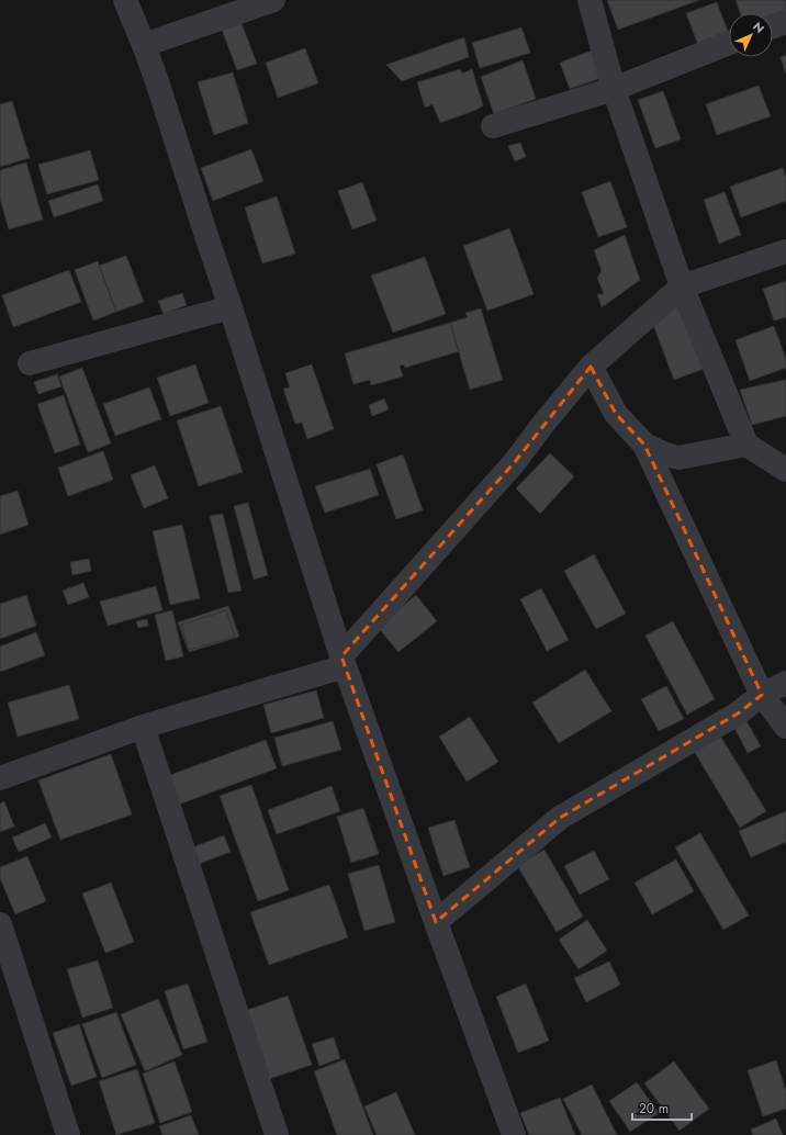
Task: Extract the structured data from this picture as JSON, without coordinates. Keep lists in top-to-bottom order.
{
  "scale_bar": "20 m",
  "north": "top right"
}
